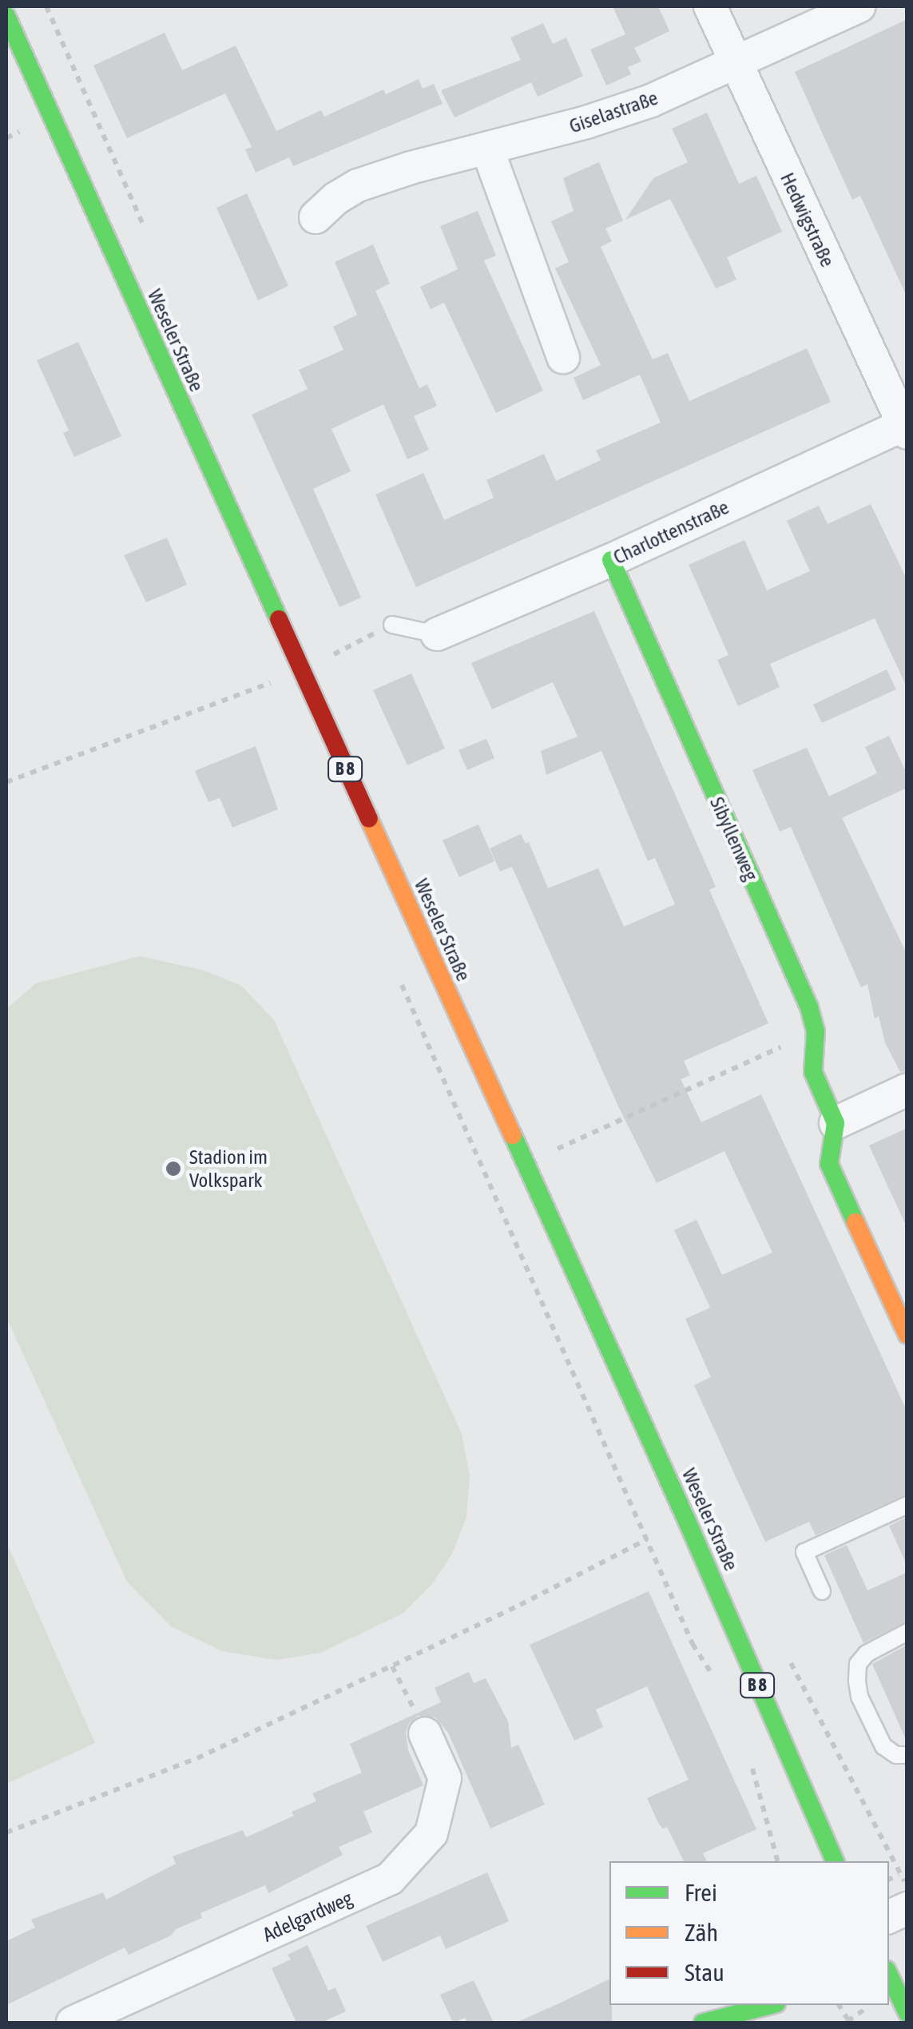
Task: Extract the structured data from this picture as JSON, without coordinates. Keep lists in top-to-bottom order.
{
  "streets": {
    "main road": ["Weseler Straße", "B 8", "Sibyllenweg"],
    "street": [
      "Giselastraße",
      "Hedwigstraße",
      "Charlottenstraße",
      "Adelgardweg"
    ]
  },
  "crossings": [
    ["Giselastraße", "Hedwigstraße"],
    ["Hedwigstraße", "Charlottenstraße"],
    ["Charlottenstraße", "Sibyllenweg"]
  ],
  "places": ["Stadion im Volkspark"],
  "legend": ["Frei", "Zäh", "Stau"]
}
